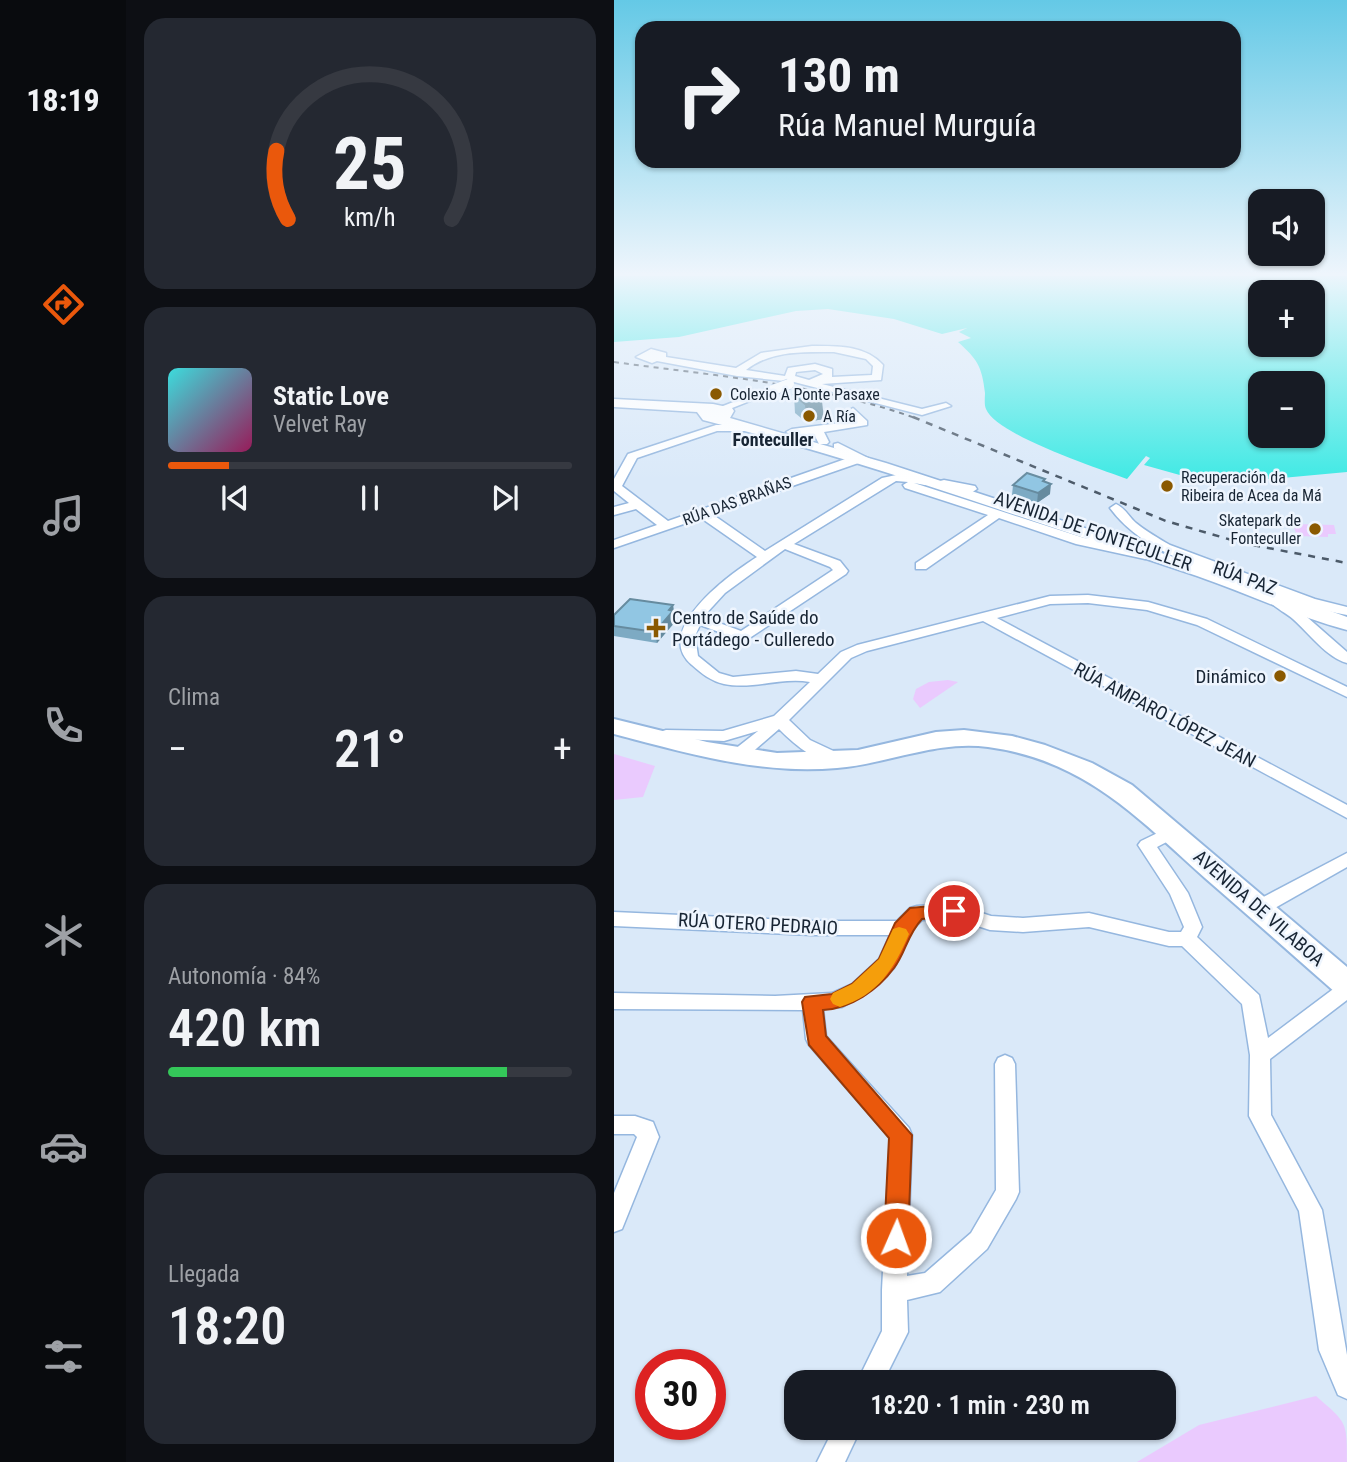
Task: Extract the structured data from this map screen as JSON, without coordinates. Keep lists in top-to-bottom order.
{
  "streets": {
    "highway": ["AVENIDA DE VILABOA"],
    "main road": ["AVENIDA DE FONTECULLER"],
    "street": [
      "RÚA DAS BRAÑAS",
      "RÚA PAZ",
      "RÚA AMPARO LÓPEZ JEAN",
      "RÚA OTERO PEDRAIO"
    ]
  },
  "crossings": [
    ["RÚA DAS BRAÑAS", "AVENIDA DE FONTECULLER"]
  ],
  "districts": ["Fonteculler"],
  "places": {
    "other": [
      "Colexio A Ponte Pasaxe",
      "A Ría",
      "Recuperación da Ribeira de Acea da Má",
      "Skatepark de Fonteculler",
      "Dinámico"
    ],
    "health": ["Centro de Saúde do Portádego - Culleredo"]
  },
  "page": {
    "tabs": "18:19",
    "turn": ["130 m", "Rúa Manuel Murguía"],
    "map_buttons": ["+", "−"],
    "song": ["Static Love", "Velvet Ray"],
    "tile": [
      "Clima",
      ["Autonomía · 84%", "420 km"],
      ["Llegada", "18:20"]
    ],
    "heat": ["−", "21°", "+"],
    "limit": "30",
    "trip": "18:20 · 1 min · 230 m",
    "gauge": ["25", "km/h"]
  }
}
